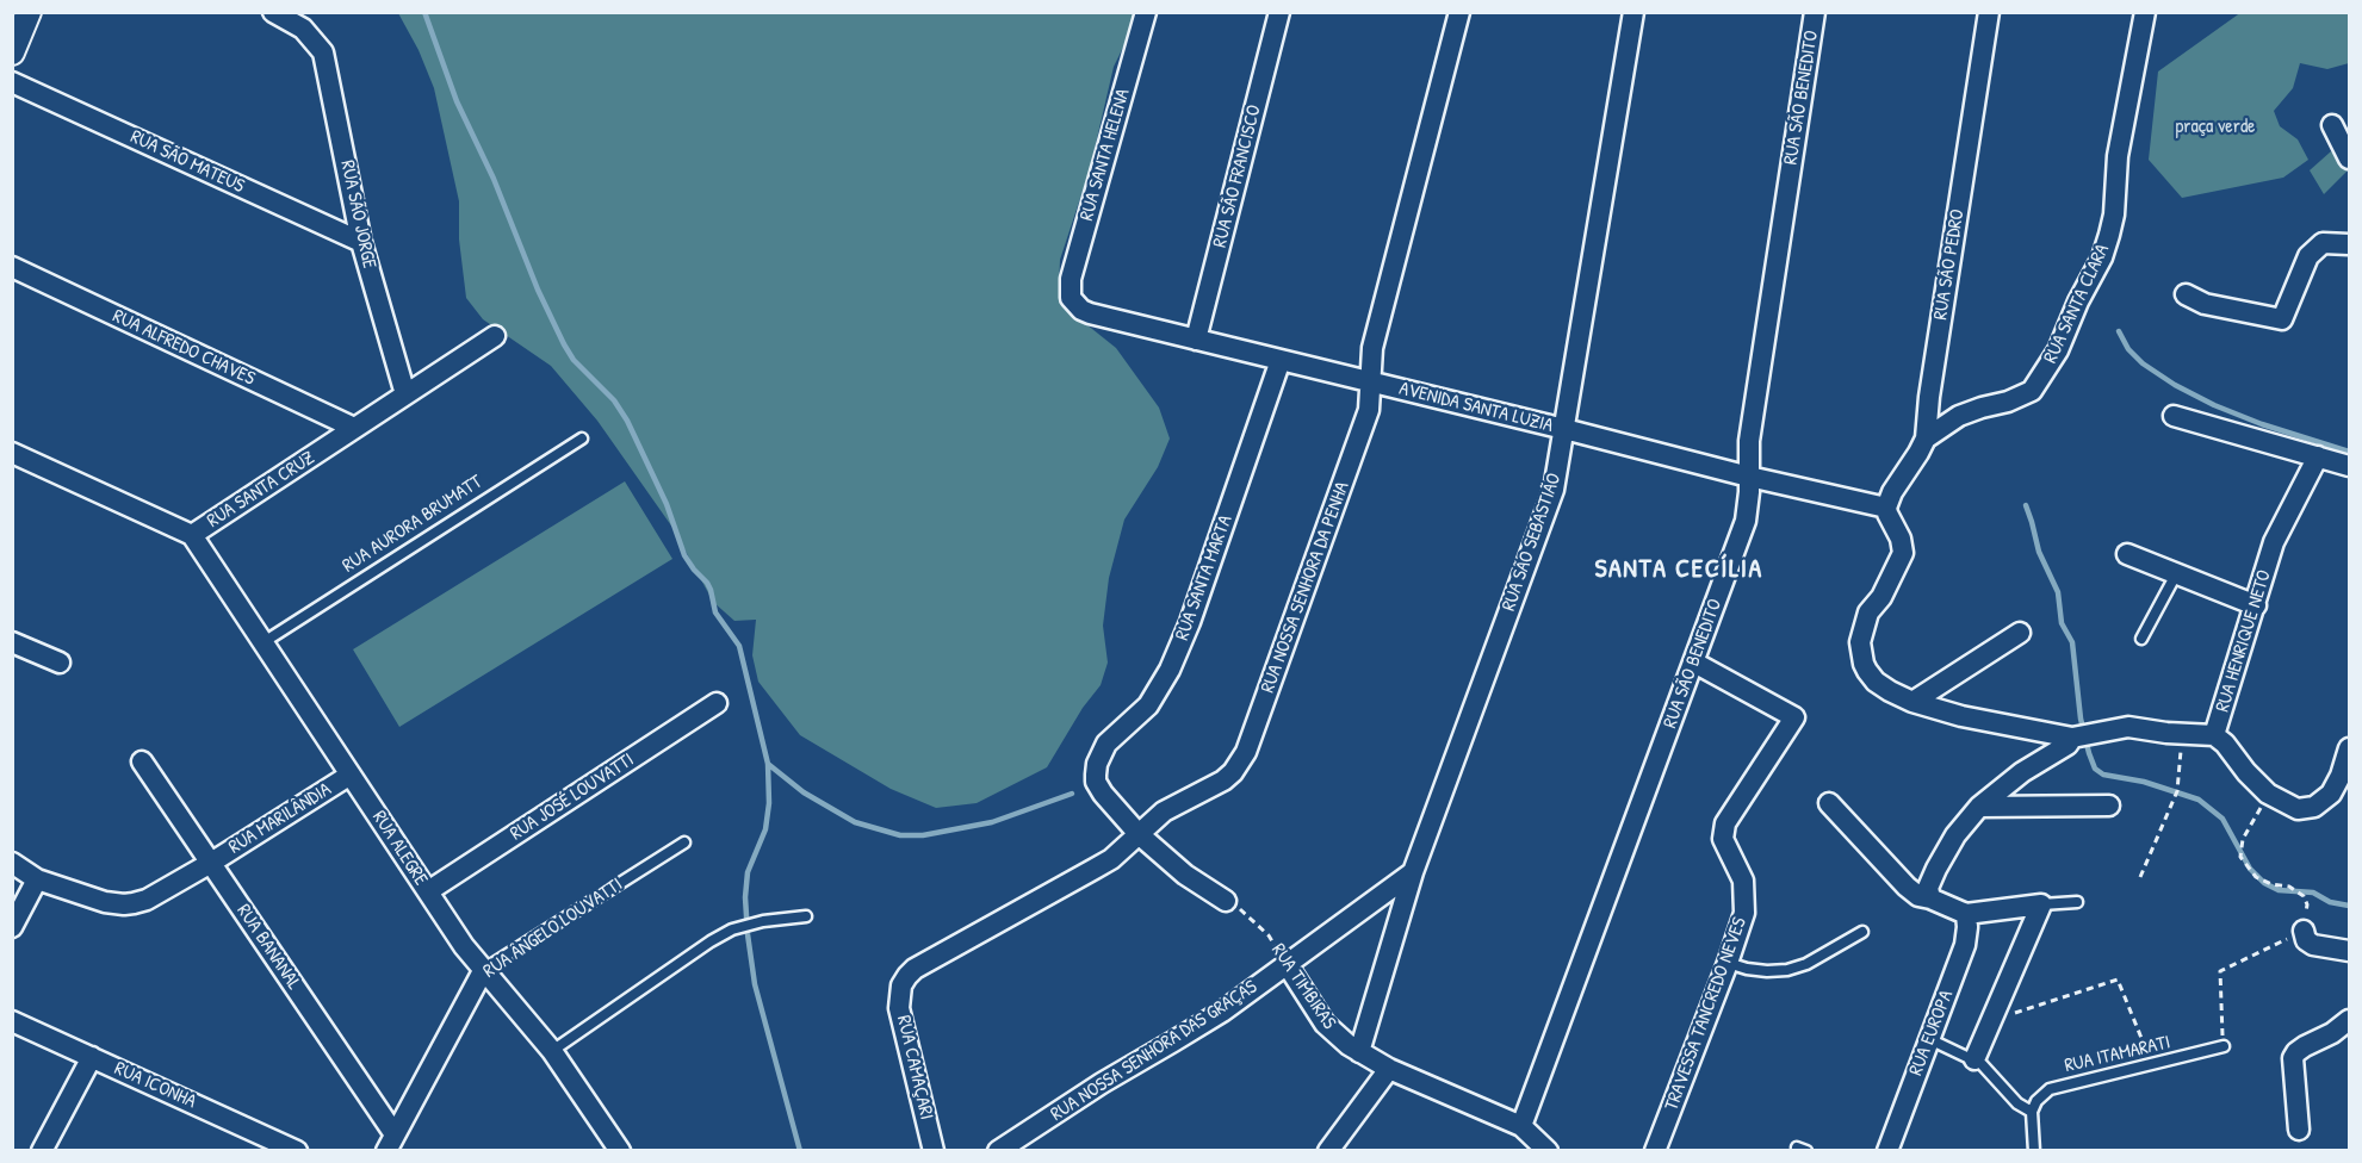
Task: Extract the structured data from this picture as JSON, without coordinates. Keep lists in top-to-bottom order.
{
  "streets": {
    "street": [
      "RUA SÃO BENEDITO",
      "RUA SANTA HELENA",
      "RUA SÃO MATEUS",
      "RUA SÃO FRANCISCO",
      "RUA SÃO JORGE",
      "RUA SÃO PEDRO",
      "RUA SANTA CLARA",
      "RUA ALFREDO CHAVES",
      "AVENIDA SANTA LUZIA",
      "RUA SANTA CRUZ",
      "RUA SÃO SEBASTIÃO",
      "RUA SANTA MARTA",
      "RUA NOSSA SENHORA DA PENHA",
      "RUA HENRIQUE NETO",
      "RUA JOSÉ LOUVATTI",
      "RUA MARILÂNDIA",
      "RUA ALEGRE",
      "RUA ÂNGELO LOUVATTI",
      "RUA BANANAL",
      "RUA TIMBIRAS",
      "TRAVESSA TANCREDO NEVES",
      "RUA EUROPA",
      "RUA NOSSA SENHORA DAS GRAÇAS",
      "RUA CAMAÇARI",
      "RUA ICONHA"
    ],
    "lane": ["RUA AURORA BRUMATT", "RUA ITAMARATI"]
  },
  "crossings": [
    ["RUA SÃO BENEDITO", "AVENIDA SANTA LUZIA"],
    ["RUA SÃO BENEDITO", "RUA TIMBIRAS"],
    ["RUA SÃO BENEDITO", "TRAVESSA TANCREDO NEVES"],
    ["RUA SANTA HELENA", "AVENIDA SANTA LUZIA"],
    ["RUA SÃO MATEUS", "RUA SÃO JORGE"],
    ["RUA SÃO FRANCISCO", "AVENIDA SANTA LUZIA"],
    ["RUA SÃO JORGE", "RUA SANTA CRUZ"],
    ["RUA SÃO PEDRO", "RUA SANTA CLARA"],
    ["RUA SÃO PEDRO", "AVENIDA SANTA LUZIA"],
    ["RUA ALFREDO CHAVES", "RUA SANTA CRUZ"],
    ["AVENIDA SANTA LUZIA", "RUA SÃO SEBASTIÃO"],
    ["AVENIDA SANTA LUZIA", "RUA SANTA MARTA"],
    ["AVENIDA SANTA LUZIA", "RUA NOSSA SENHORA DA PENHA"],
    ["RUA SANTA CRUZ", "RUA ALEGRE"],
    ["RUA AURORA BRUMATT", "RUA ALEGRE"],
    ["RUA SÃO SEBASTIÃO", "RUA TIMBIRAS"],
    ["RUA SÃO SEBASTIÃO", "RUA NOSSA SENHORA DAS GRAÇAS"],
    ["RUA SANTA MARTA", "RUA NOSSA SENHORA DA PENHA"],
    ["RUA NOSSA SENHORA DA PENHA", "RUA CAMAÇARI"],
    ["RUA JOSÉ LOUVATTI", "RUA ALEGRE"],
    ["RUA MARILÂNDIA", "RUA ALEGRE"],
    ["RUA MARILÂNDIA", "RUA BANANAL"],
    ["RUA ALEGRE", "RUA ÂNGELO LOUVATTI"],
    ["RUA ÂNGELO LOUVATTI", "RUA BANANAL"],
    ["RUA TIMBIRAS", "RUA NOSSA SENHORA DAS GRAÇAS"]
  ],
  "districts": ["SANTA CECÍLIA"],
  "parks": ["praça verde"]
}
